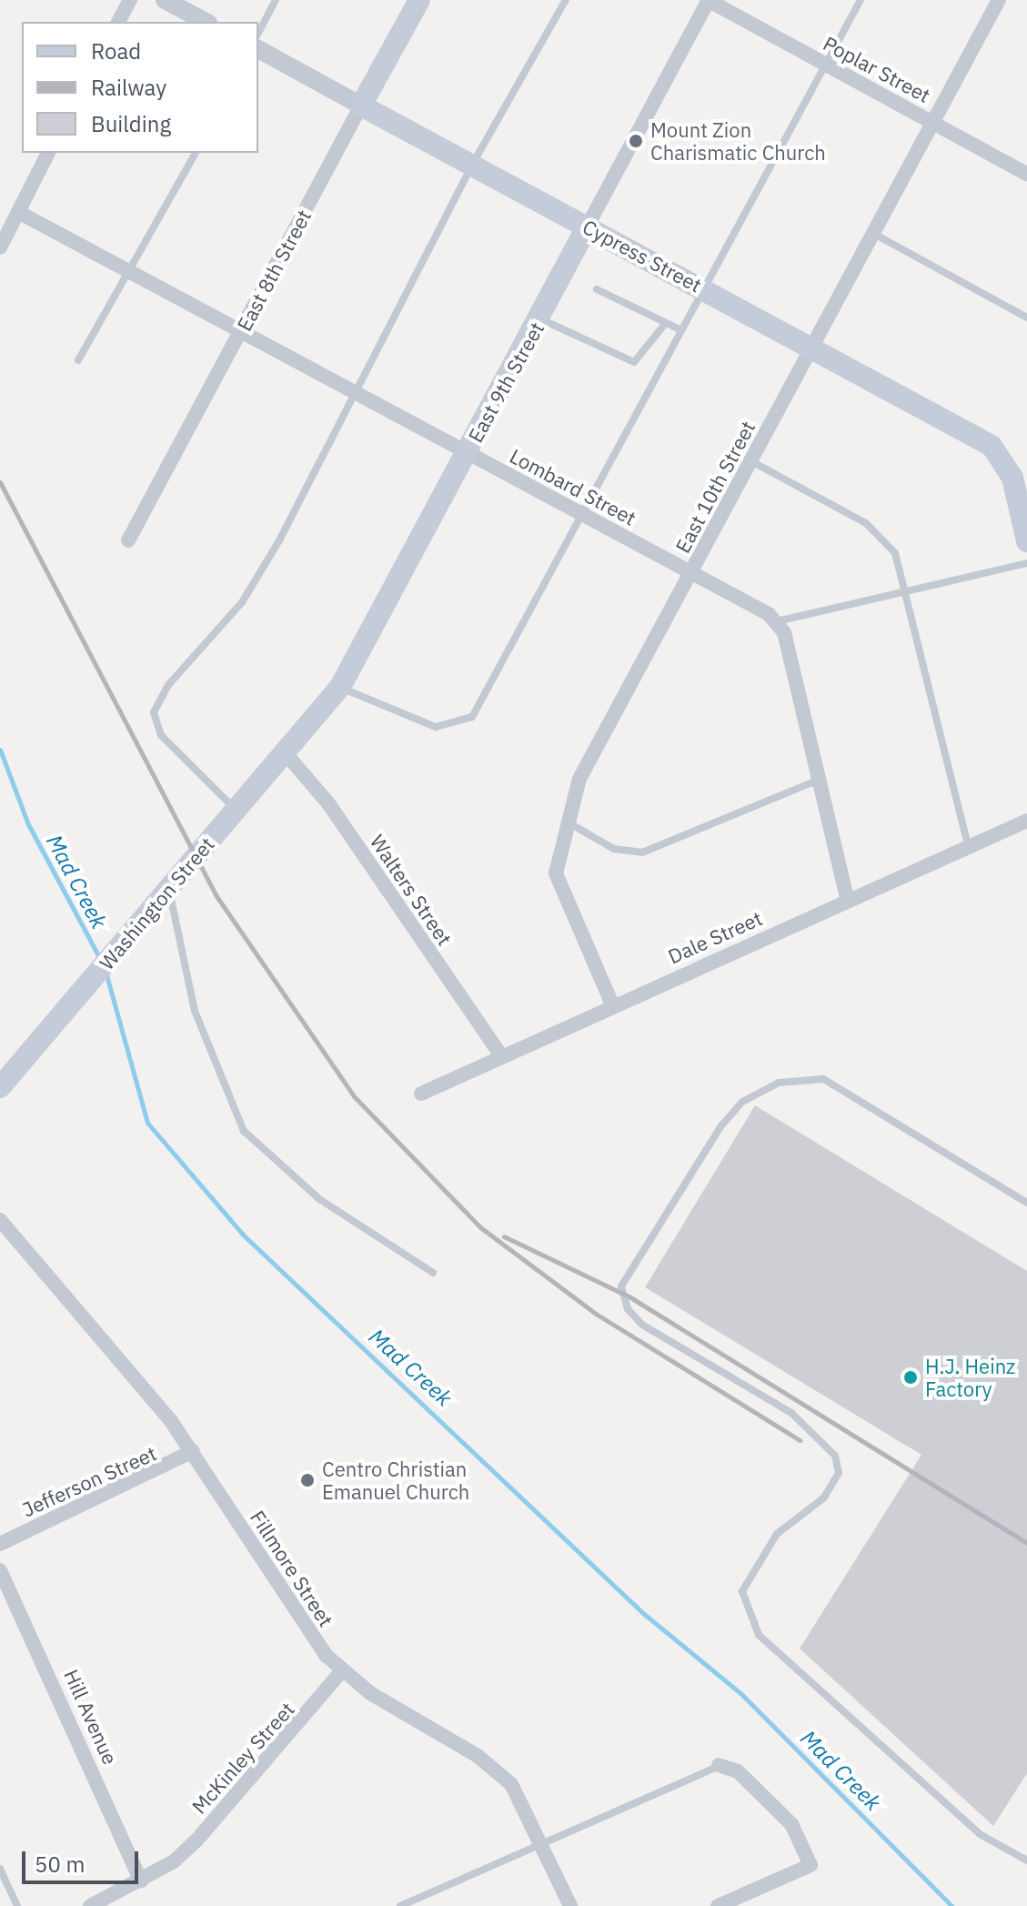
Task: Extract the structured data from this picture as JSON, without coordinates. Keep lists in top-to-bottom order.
{
  "streets": {
    "main road": [
      "Cypress Street",
      "East 8th Street",
      "East 9th Street",
      "Washington Street"
    ],
    "street": [
      "Poplar Street",
      "Lombard Street",
      "East 10th Street",
      "Walters Street",
      "Dale Street",
      "Jefferson Street",
      "Fillmore Street",
      "Hill Avenue",
      "McKinley Street"
    ]
  },
  "crossings": [
    ["Poplar Street", "East 9th Street"],
    ["Poplar Street", "East 10th Street"],
    ["Cypress Street", "East 8th Street"],
    ["Cypress Street", "East 9th Street"],
    ["Cypress Street", "East 10th Street"],
    ["East 8th Street", "Lombard Street"],
    ["East 9th Street", "Lombard Street"],
    ["East 9th Street", "Walters Street"],
    ["East 9th Street", "Washington Street"],
    ["Lombard Street", "East 10th Street"],
    ["East 10th Street", "Dale Street"],
    ["Walters Street", "Washington Street"],
    ["Walters Street", "Dale Street"],
    ["Jefferson Street", "Fillmore Street"],
    ["Fillmore Street", "McKinley Street"],
    ["Hill Avenue", "McKinley Street"]
  ],
  "water": ["Mad Creek"],
  "places": ["Mount Zion Charismatic Church", "H.J. Heinz Factory", "Centro Christian Emanuel Church"],
  "legend": ["Road", "Railway", "Building"],
  "scale_bar": "50 m"
}
